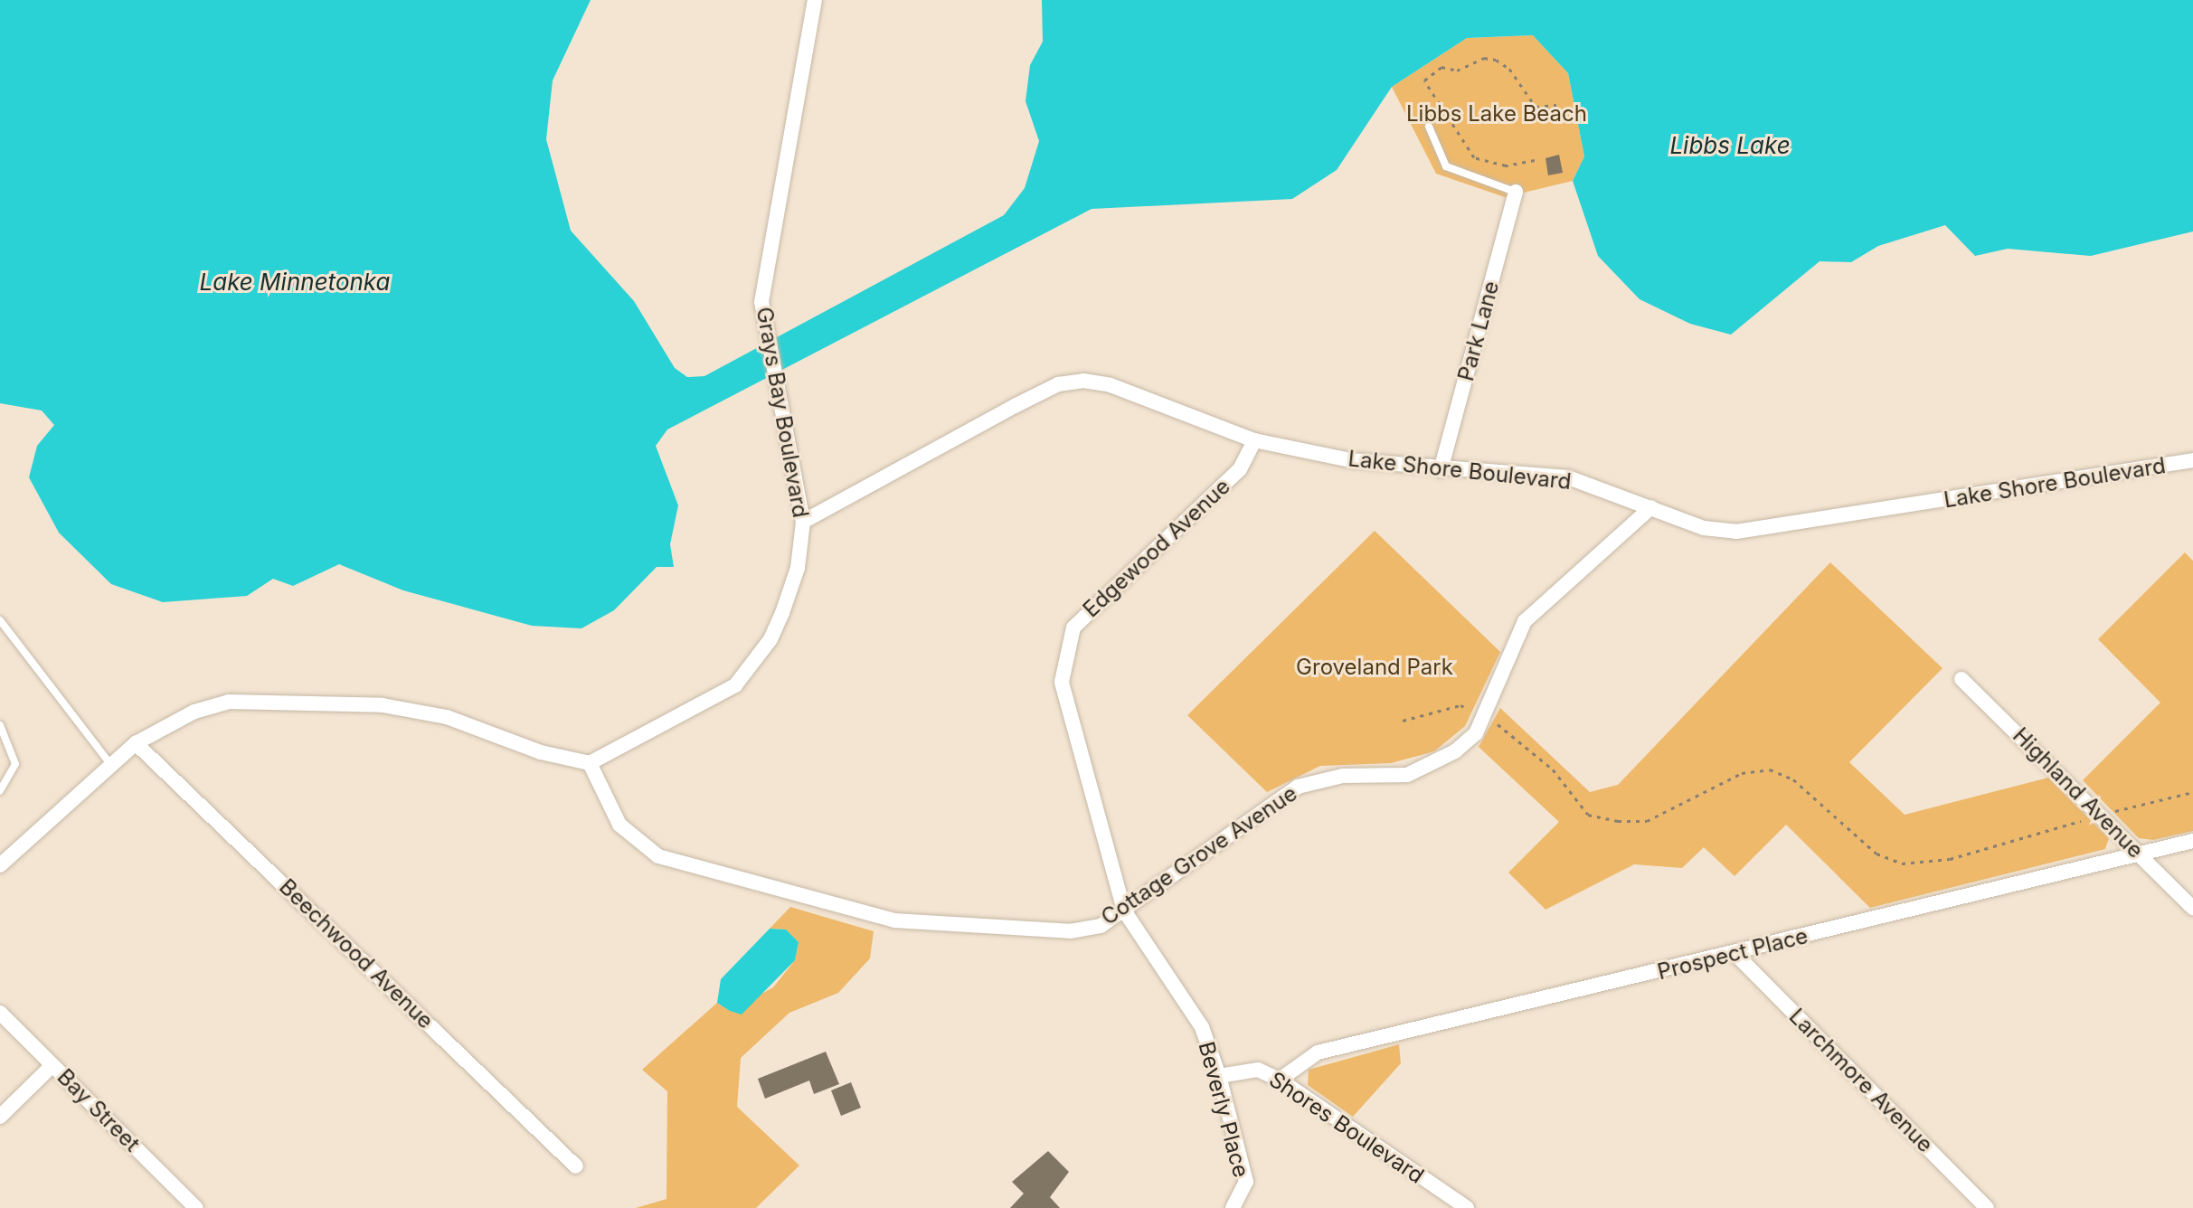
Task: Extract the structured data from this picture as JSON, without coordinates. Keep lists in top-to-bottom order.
{
  "streets": {
    "street": [
      "Park Lane",
      "Grays Bay Boulevard",
      "Lake Shore Boulevard",
      "Edgewood Avenue",
      "Highland Avenue",
      "Cottage Grove Avenue",
      "Beechwood Avenue",
      "Prospect Place",
      "Larchmore Avenue",
      "Beverly Place",
      "Bay Street",
      "Shores Boulevard"
    ]
  },
  "crossings": [
    ["Park Lane", "Lake Shore Boulevard"],
    ["Grays Bay Boulevard", "Lake Shore Boulevard"],
    ["Grays Bay Boulevard", "Cottage Grove Avenue"],
    ["Lake Shore Boulevard", "Edgewood Avenue"],
    ["Lake Shore Boulevard", "Cottage Grove Avenue"],
    ["Edgewood Avenue", "Cottage Grove Avenue"],
    ["Edgewood Avenue", "Beverly Place"],
    ["Highland Avenue", "Prospect Place"],
    ["Cottage Grove Avenue", "Beverly Place"],
    ["Prospect Place", "Larchmore Avenue"],
    ["Prospect Place", "Shores Boulevard"],
    ["Beverly Place", "Shores Boulevard"]
  ],
  "water": ["Libbs Lake", "Lake Minnetonka"],
  "parks": ["Libbs Lake Beach", "Groveland Park"]
}
